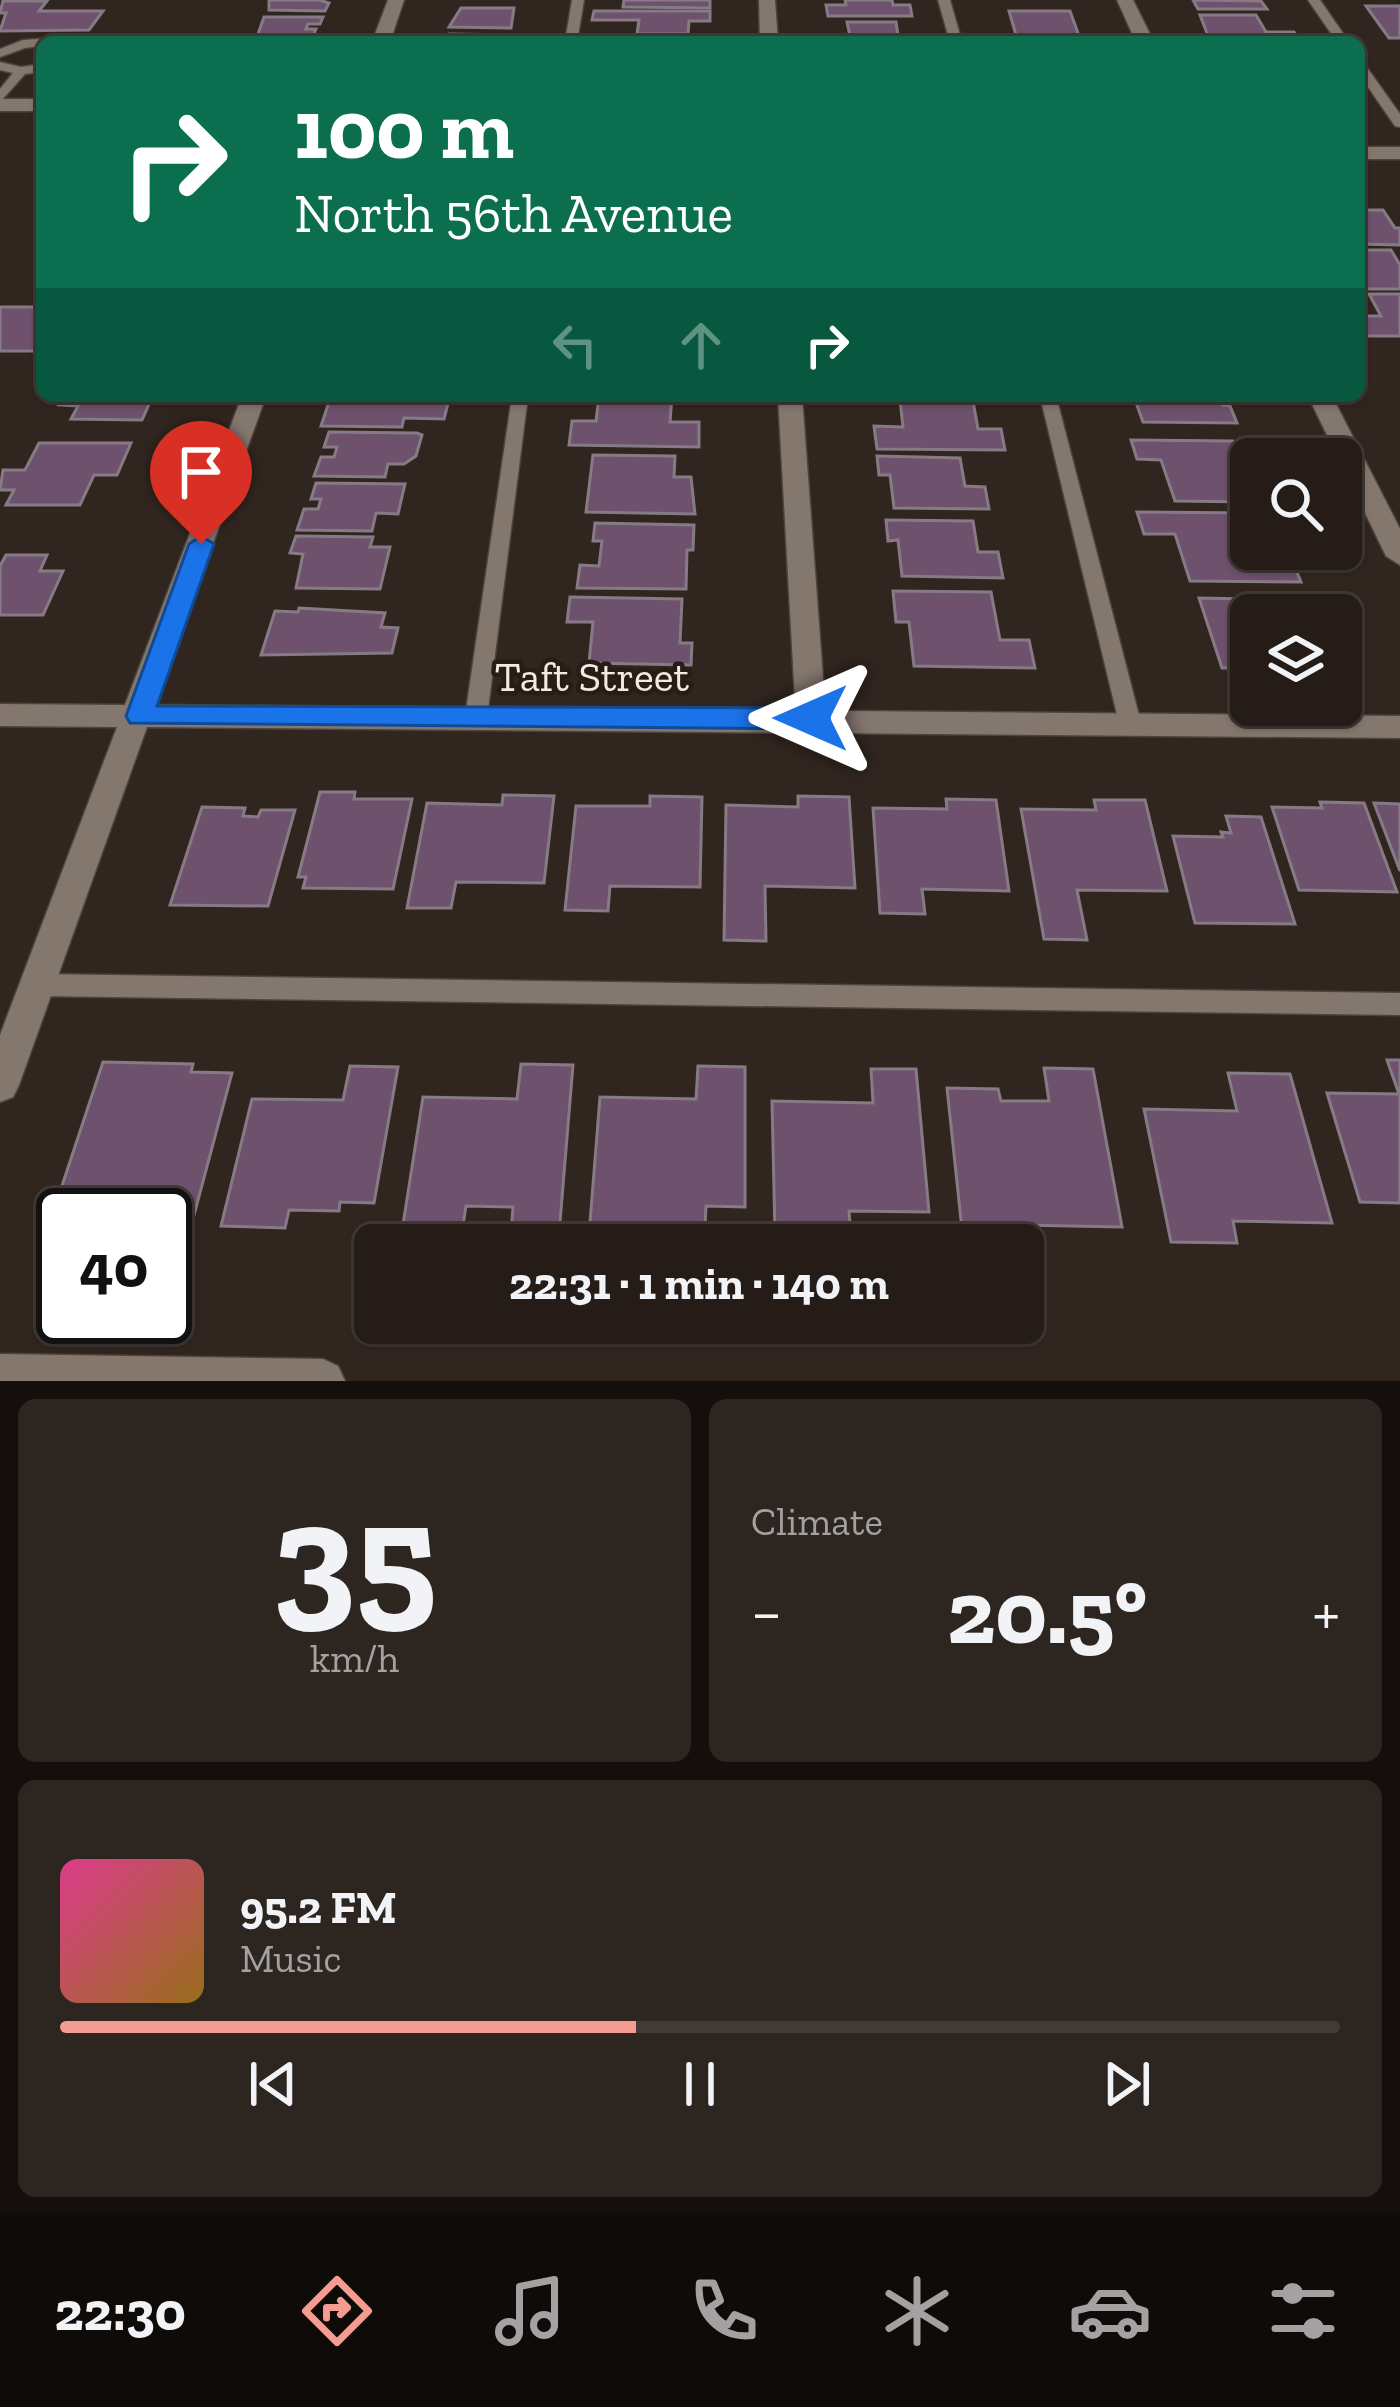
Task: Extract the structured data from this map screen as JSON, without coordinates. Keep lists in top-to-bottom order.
{
  "streets": {
    "street": ["Taft Street"]
  },
  "page": {
    "turn": ["100 m", "North 56th Avenue"],
    "limit": "40",
    "trip": "22:31 · 1 min · 140 m",
    "tile": [
      ["35", "km/h"],
      "Climate"
    ],
    "heat": ["−", "20.5°", "+"],
    "song": ["95.2 FM", "Music"],
    "tabs": "22:30"
  }
}
